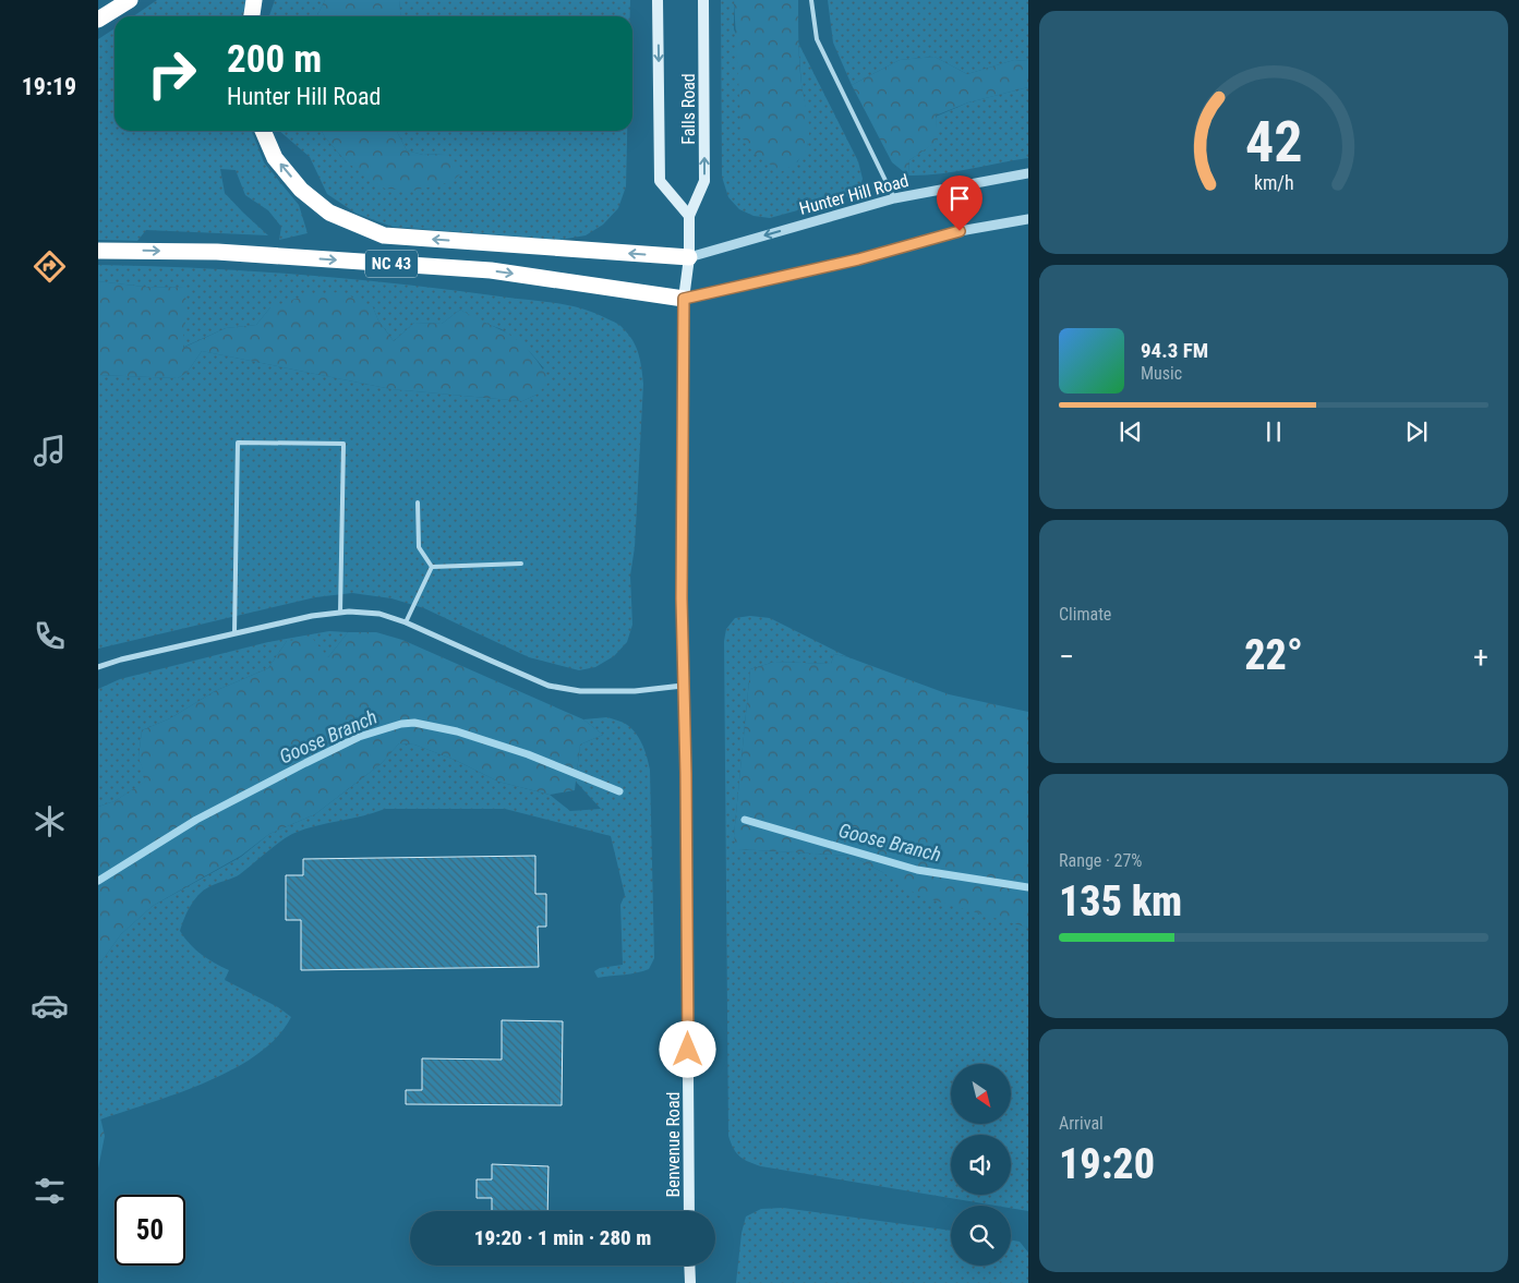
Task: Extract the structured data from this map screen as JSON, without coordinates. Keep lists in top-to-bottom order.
{
  "streets": {
    "highway": ["NC 43"],
    "main road": ["Falls Road", "Benvenue Road"],
    "street": ["Hunter Hill Road"]
  },
  "crossings": [
    ["Falls Road", "Benvenue Road"],
    ["Hunter Hill Road", "Benvenue Road"],
    ["NC 43", "Benvenue Road"]
  ],
  "water": ["Goose Branch"],
  "north": "bottom right",
  "page": {
    "tabs": "19:19",
    "turn": ["200 m", "Hunter Hill Road"],
    "song": ["94.3 FM", "Music"],
    "tile": [
      "Climate",
      ["Range · 27%", "135 km"],
      ["Arrival", "19:20"]
    ],
    "heat": ["−", "22°", "+"],
    "limit": "50",
    "trip": "19:20 · 1 min · 280 m",
    "gauge": ["42", "km/h"]
  }
}
